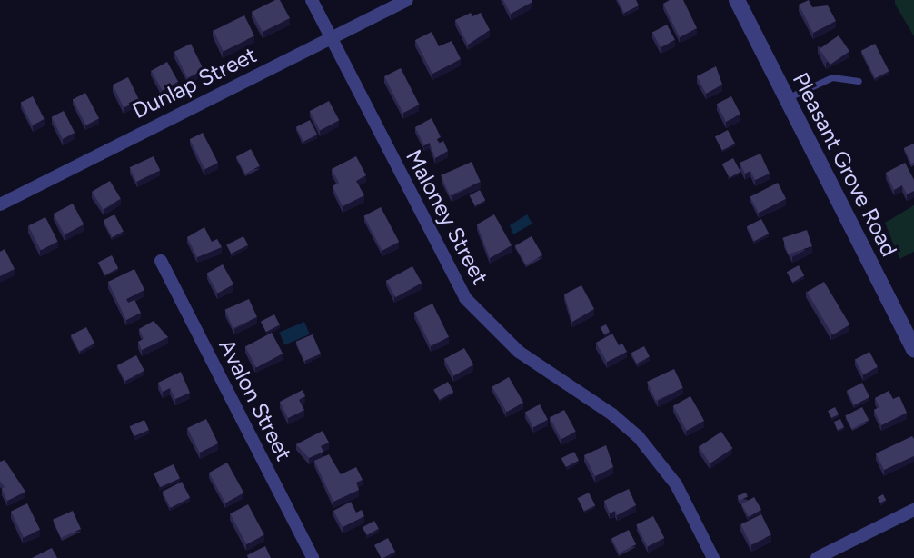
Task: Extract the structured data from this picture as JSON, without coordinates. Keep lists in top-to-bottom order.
{
  "streets": {
    "street": [
      "Dunlap Street",
      "Pleasant Grove Road",
      "Maloney Street",
      "Avalon Street"
    ]
  },
  "crossings": [
    ["Dunlap Street", "Maloney Street"]
  ]
}
